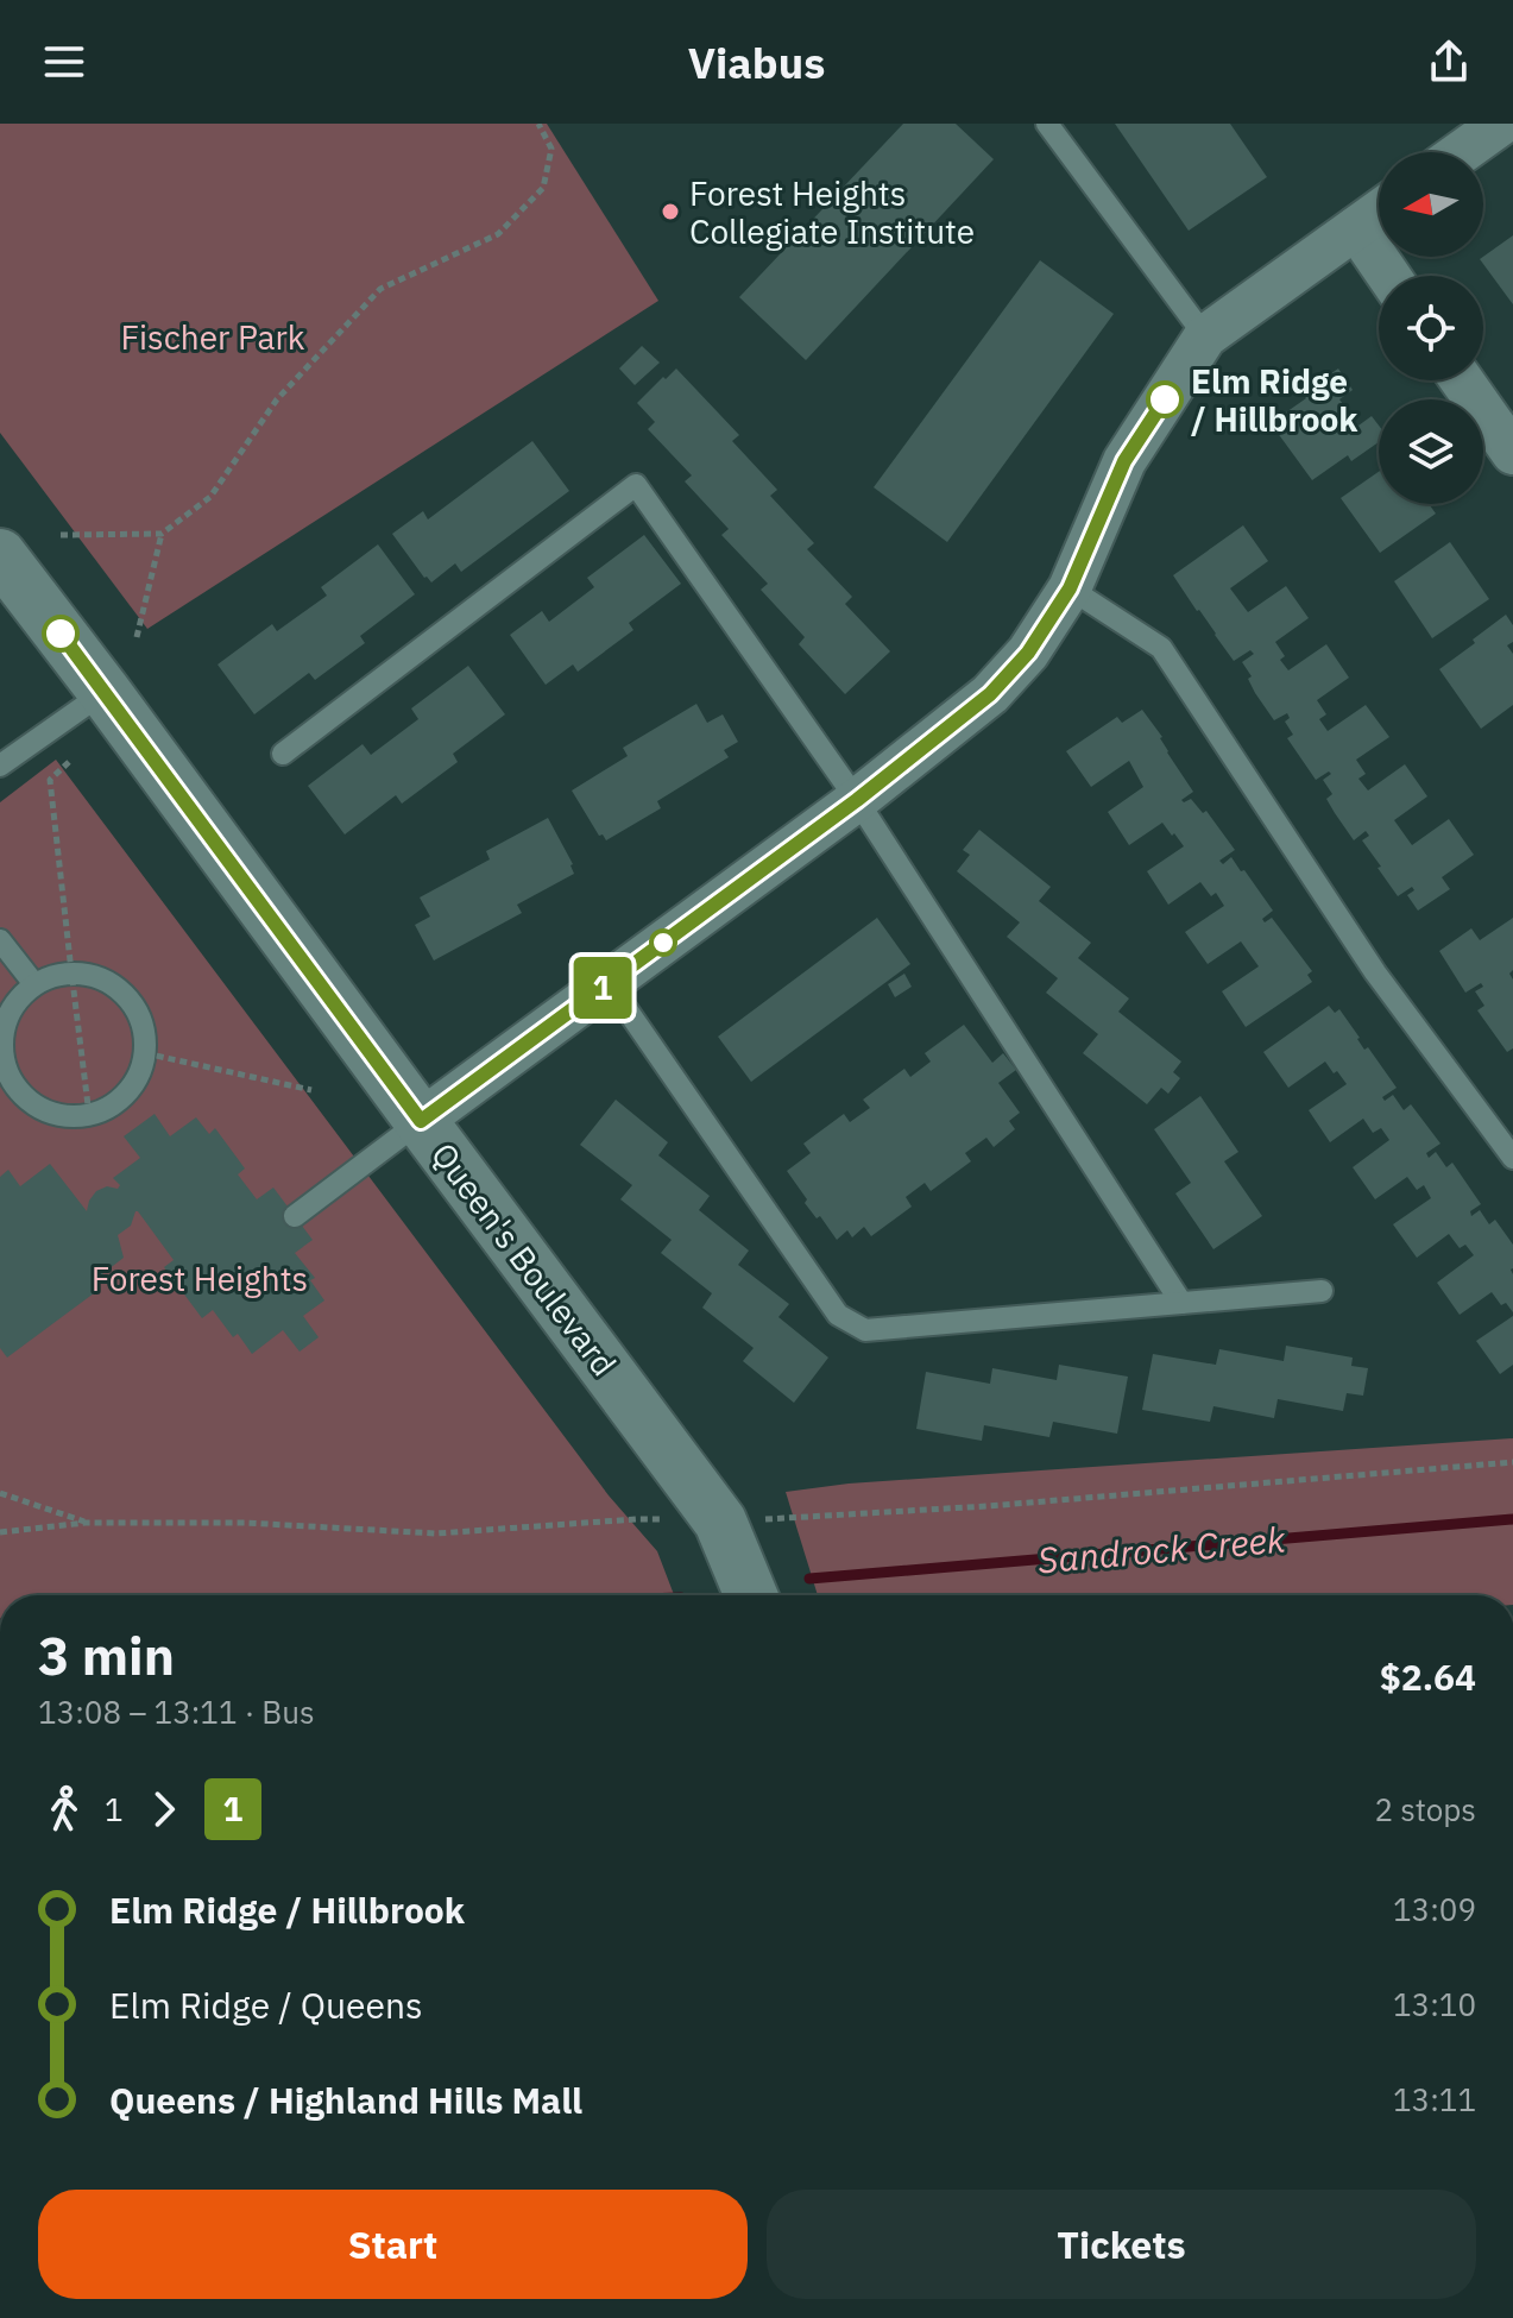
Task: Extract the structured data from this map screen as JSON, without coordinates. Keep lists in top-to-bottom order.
{
  "streets": {
    "street": ["Queen's Boulevard"]
  },
  "water": ["Sandrock Creek"],
  "parks": ["Fischer Park", "Forest Heights"],
  "places": ["Forest Heights Collegiate Institute", "Elm Ridge / Hillbrook"],
  "lines": ["bus line 1"],
  "north": "left",
  "page": {
    "header": "Viabus",
    "on_map": "1",
    "heading": ["3 min", "13:08 – 13:11 · Bus", "$2.64"],
    "legs": ["1", "1", "2 stops"],
    "list": [
      {
        "name": "Elm Ridge / Hillbrook",
        "value": "13:09"
      },
      {
        "name": "Elm Ridge / Queens",
        "value": "13:10"
      },
      {
        "name": "Queens / Highland Hills Mall",
        "value": "13:11"
      }
    ],
    "buttons": ["Start", "Tickets"]
  }
}
